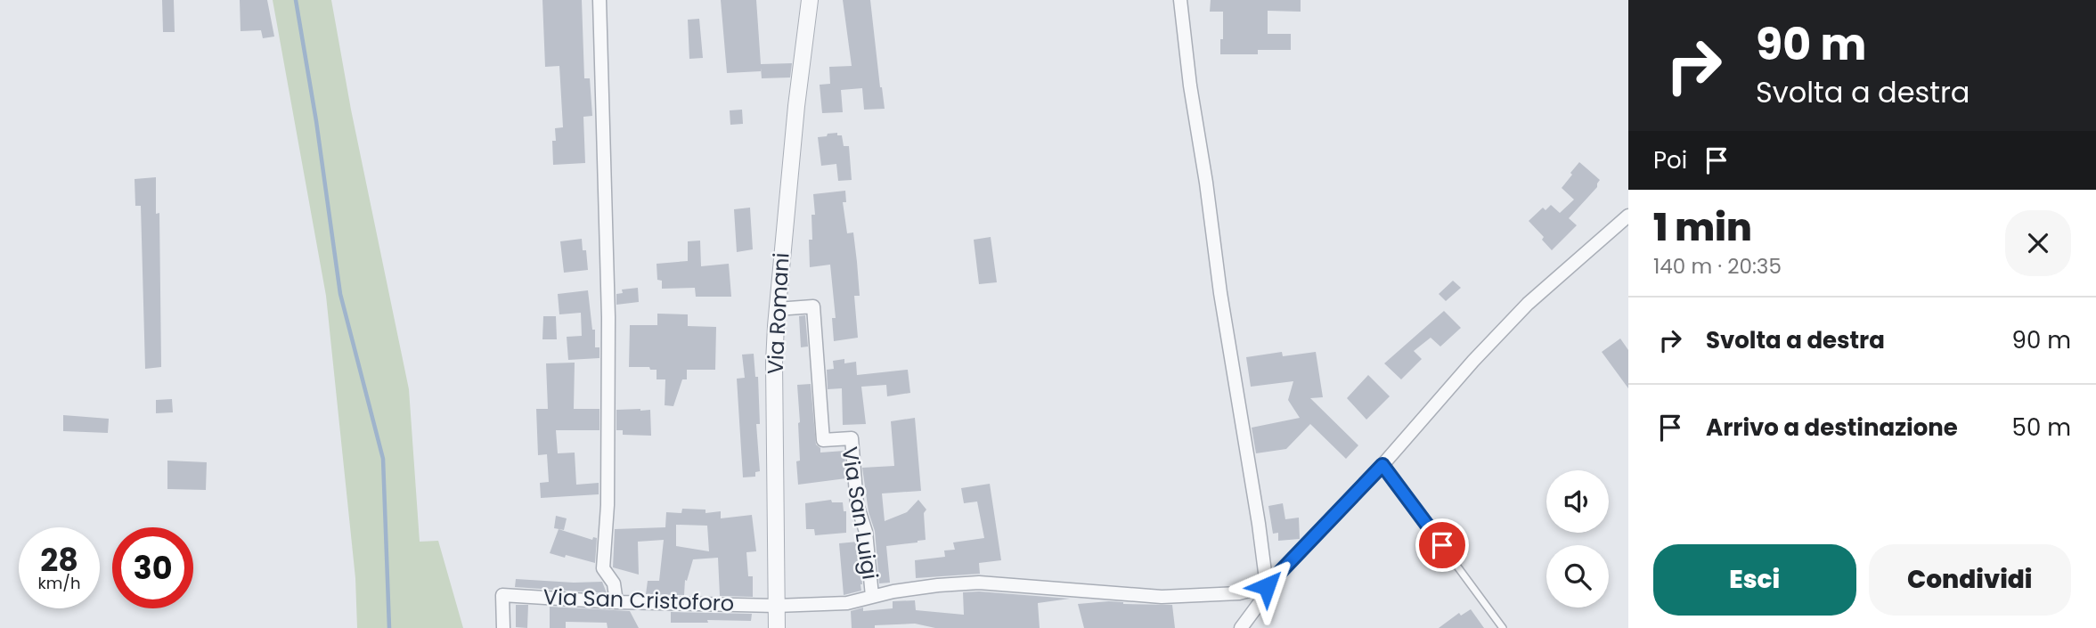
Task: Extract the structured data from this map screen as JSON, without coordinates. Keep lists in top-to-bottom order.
{
  "streets": {
    "street": ["Via Romani", "Via San Luigi", "Via San Cristoforo"]
  },
  "crossings": [
    ["Via Romani", "Via San Luigi"],
    ["Via Romani", "Via San Cristoforo"],
    ["Via San Luigi", "Via San Cristoforo"]
  ],
  "page": {
    "turn": ["90 m", "Svolta a destra"],
    "then": "Poi",
    "heading": ["1 min", "140 m · 20:35"],
    "list": [
      {
        "name": "Svolta a destra",
        "value": "90 m"
      },
      {
        "name": "Arrivo a destinazione",
        "value": "50 m"
      }
    ],
    "speed": "28 km/h",
    "limit": "30",
    "buttons": ["Esci", "Condividi"]
  }
}
